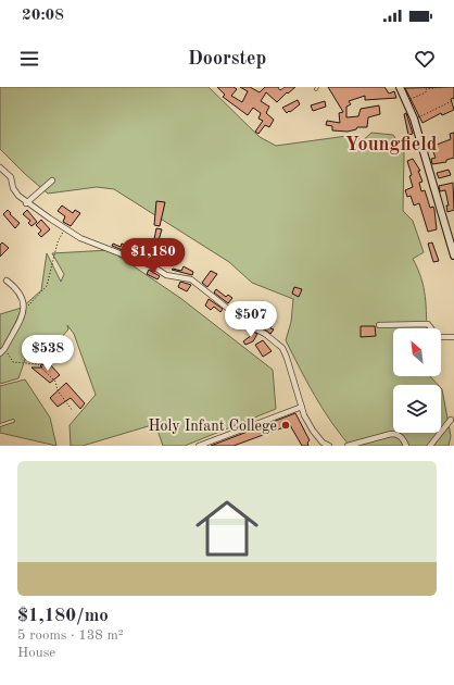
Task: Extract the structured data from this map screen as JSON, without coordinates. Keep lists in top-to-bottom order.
{
  "districts": ["Youngfield"],
  "places": ["Holy Infant College"],
  "north": "top left",
  "page": {
    "status": "20:08",
    "header": "Doorstep",
    "price": ["$1,180", "$507", "$538"],
    "list": [
      {
        "name": "$1,180/mo",
        "note": "5 rooms · 138 m² · House"
      }
    ]
  }
}
